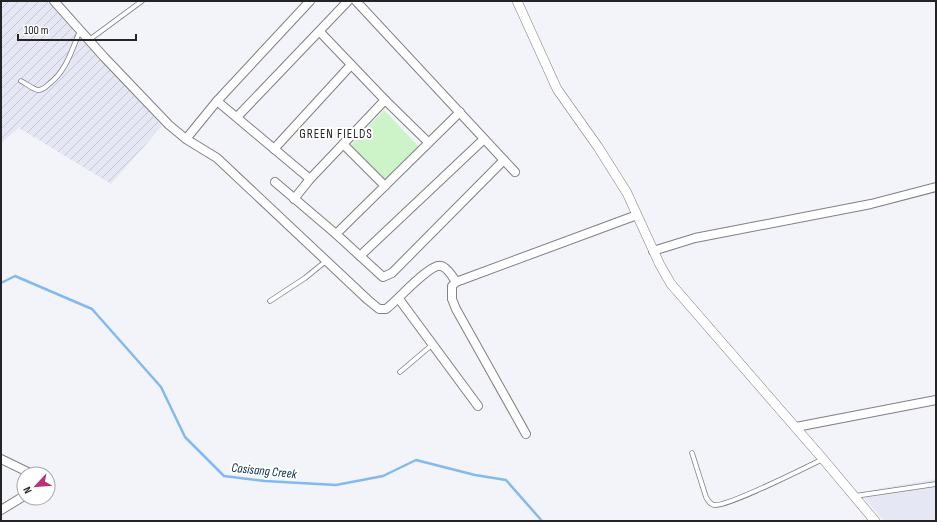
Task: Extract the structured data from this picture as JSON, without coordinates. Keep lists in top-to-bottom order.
{
  "districts": ["GREEN FIELDS"],
  "water": ["Casisang Creek"],
  "scale_bar": "100 m",
  "north": "bottom left"
}
